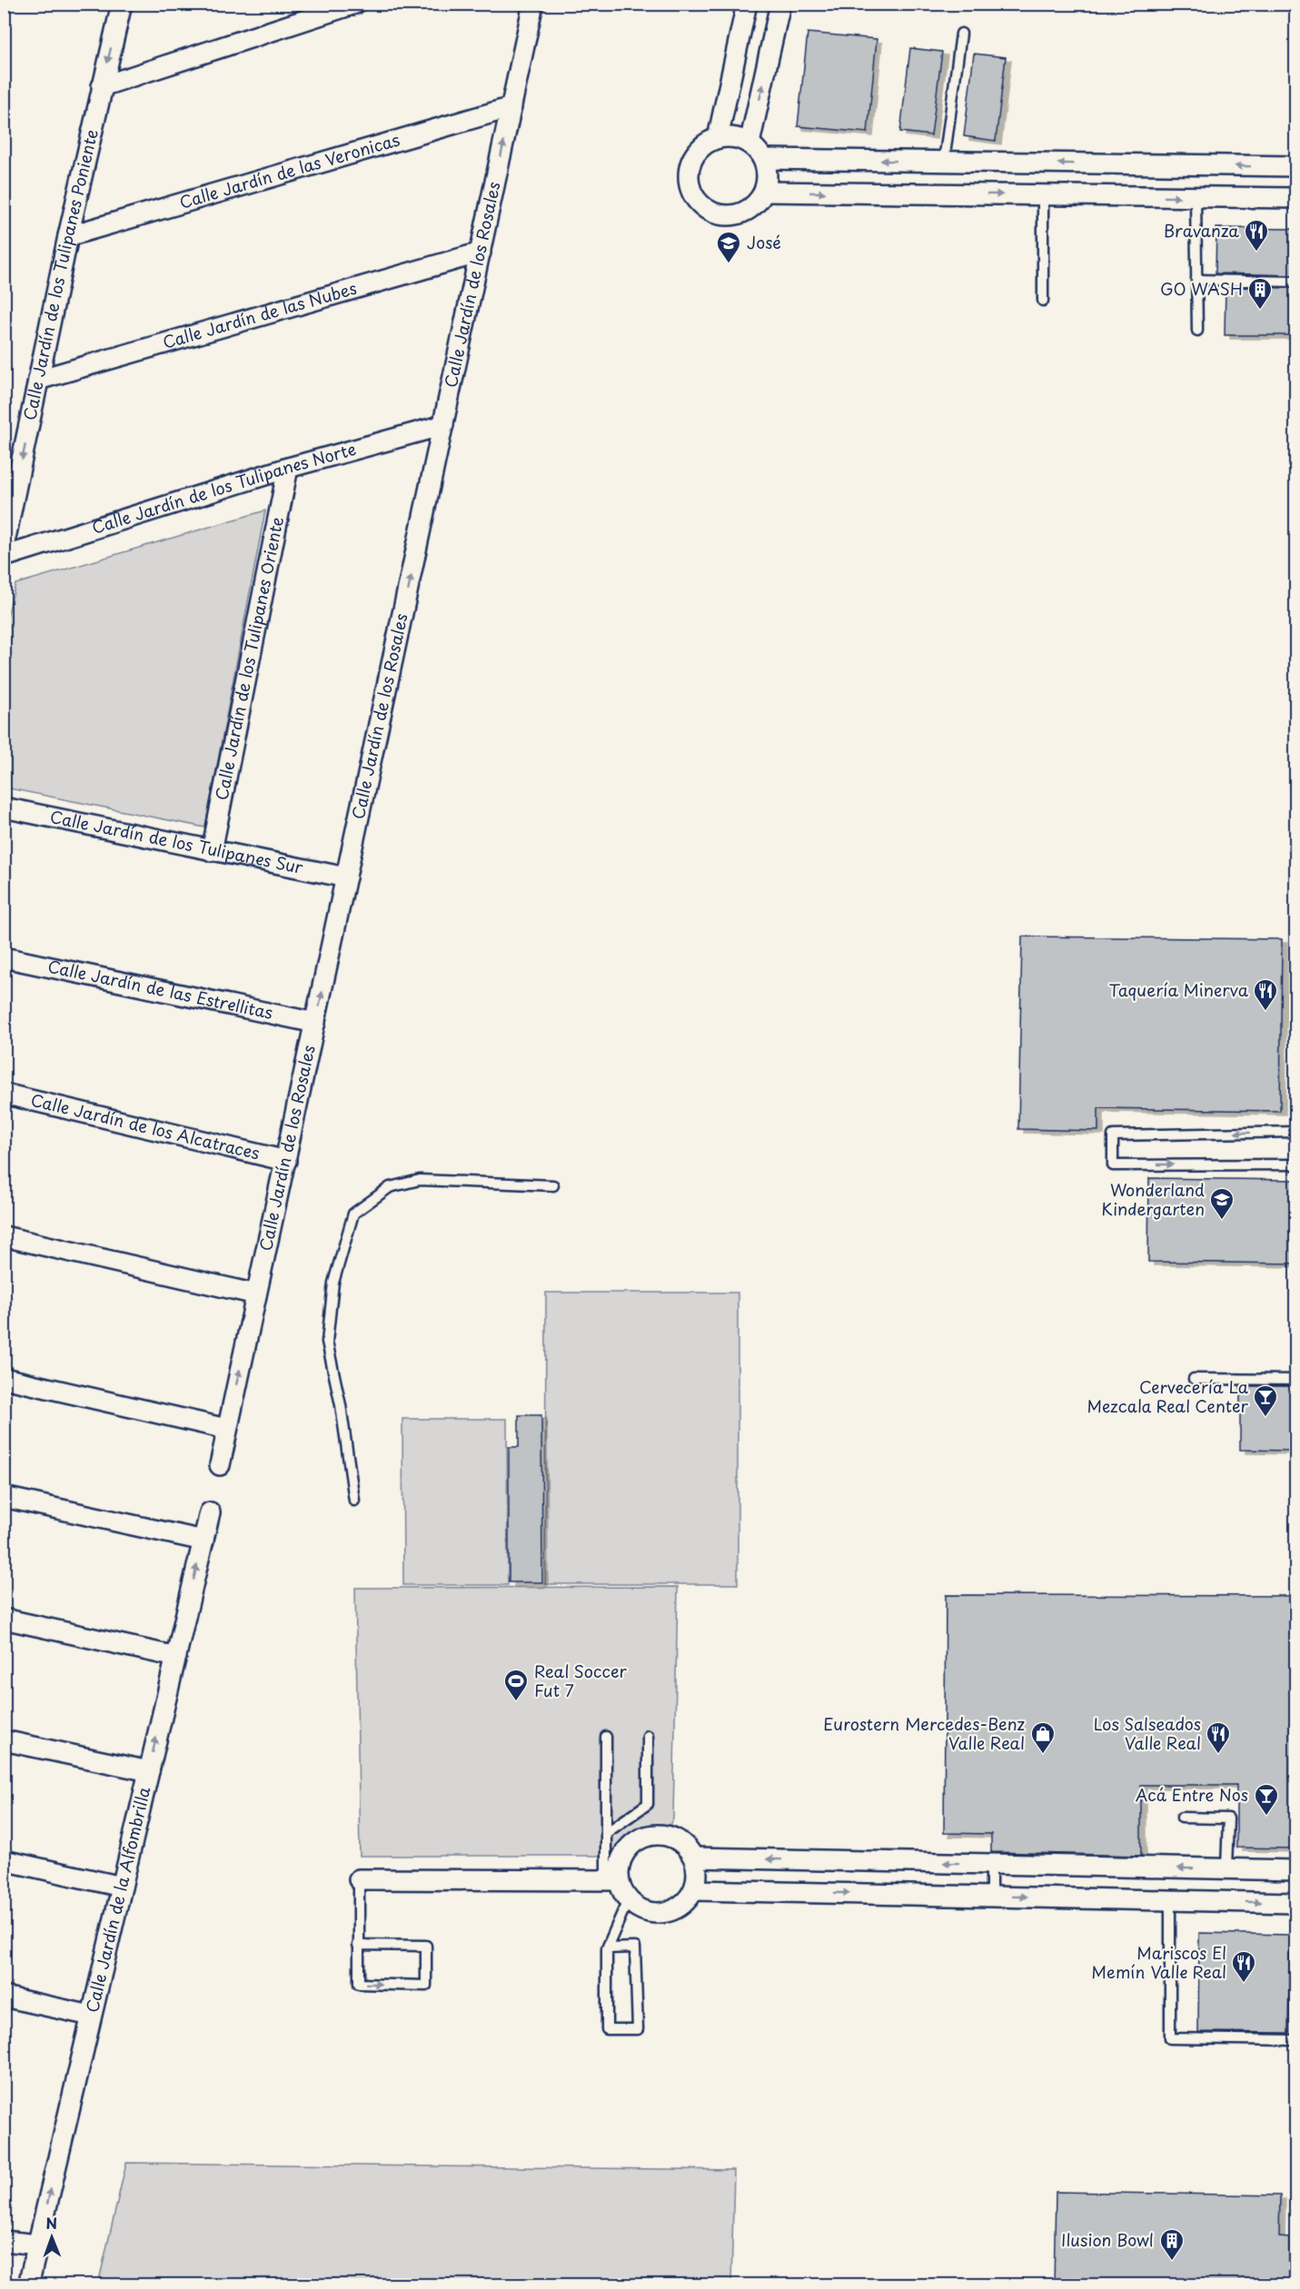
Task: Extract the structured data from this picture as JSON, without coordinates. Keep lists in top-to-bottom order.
{
  "streets": {
    "street": [
      "Calle Jardín de las Veronicas",
      "Calle Jardín de los Tulipanes Poniente",
      "Calle Jardín de los Rosales",
      "Calle Jardín de las Nubes",
      "Calle Jardín de los Tulipanes Norte",
      "Calle Jardín de los Tulipanes Oriente",
      "Calle Jardín de los Tulipanes Sur",
      "Calle Jardín de las Estrellitas",
      "Calle Jardín de los Alcatraces",
      "Calle Jardín de la Alfombrilla"
    ]
  },
  "crossings": [
    ["Calle Jardín de las Veronicas", "Calle Jardín de los Tulipanes Poniente"],
    ["Calle Jardín de las Veronicas", "Calle Jardín de los Rosales"],
    ["Calle Jardín de los Tulipanes Poniente", "Calle Jardín de las Nubes"],
    ["Calle Jardín de los Rosales", "Calle Jardín de las Nubes"],
    ["Calle Jardín de los Rosales", "Calle Jardín de los Tulipanes Norte"],
    ["Calle Jardín de los Rosales", "Calle Jardín de los Tulipanes Sur"],
    ["Calle Jardín de los Rosales", "Calle Jardín de las Estrellitas"],
    ["Calle Jardín de los Rosales", "Calle Jardín de los Alcatraces"],
    ["Calle Jardín de los Tulipanes Norte", "Calle Jardín de los Tulipanes Oriente"],
    ["Calle Jardín de los Tulipanes Oriente", "Calle Jardín de los Tulipanes Sur"]
  ],
  "one_way": ["Calle Jardín de los Tulipanes Poniente", "Calle Jardín de los Rosales", "Calle Jardín de la Alfombrilla"],
  "places": {
    "restaurant": [
      "Bravanza",
      "Taquería Minerva",
      "Los Salseados Valle Real",
      "Mariscos El Memín Valle Real"
    ],
    "school or university": ["José", "Wonderland Kindergarten"],
    "building": ["GO WASH", "Ilusion Bowl"],
    "bar": ["Cervecería La Mezcala Real Center", "Acá Entre Nos"],
    "sports": ["Real Soccer Fut 7"],
    "shop": ["Eurostern Mercedes-Benz Valle Real"]
  },
  "north": "top"
}
